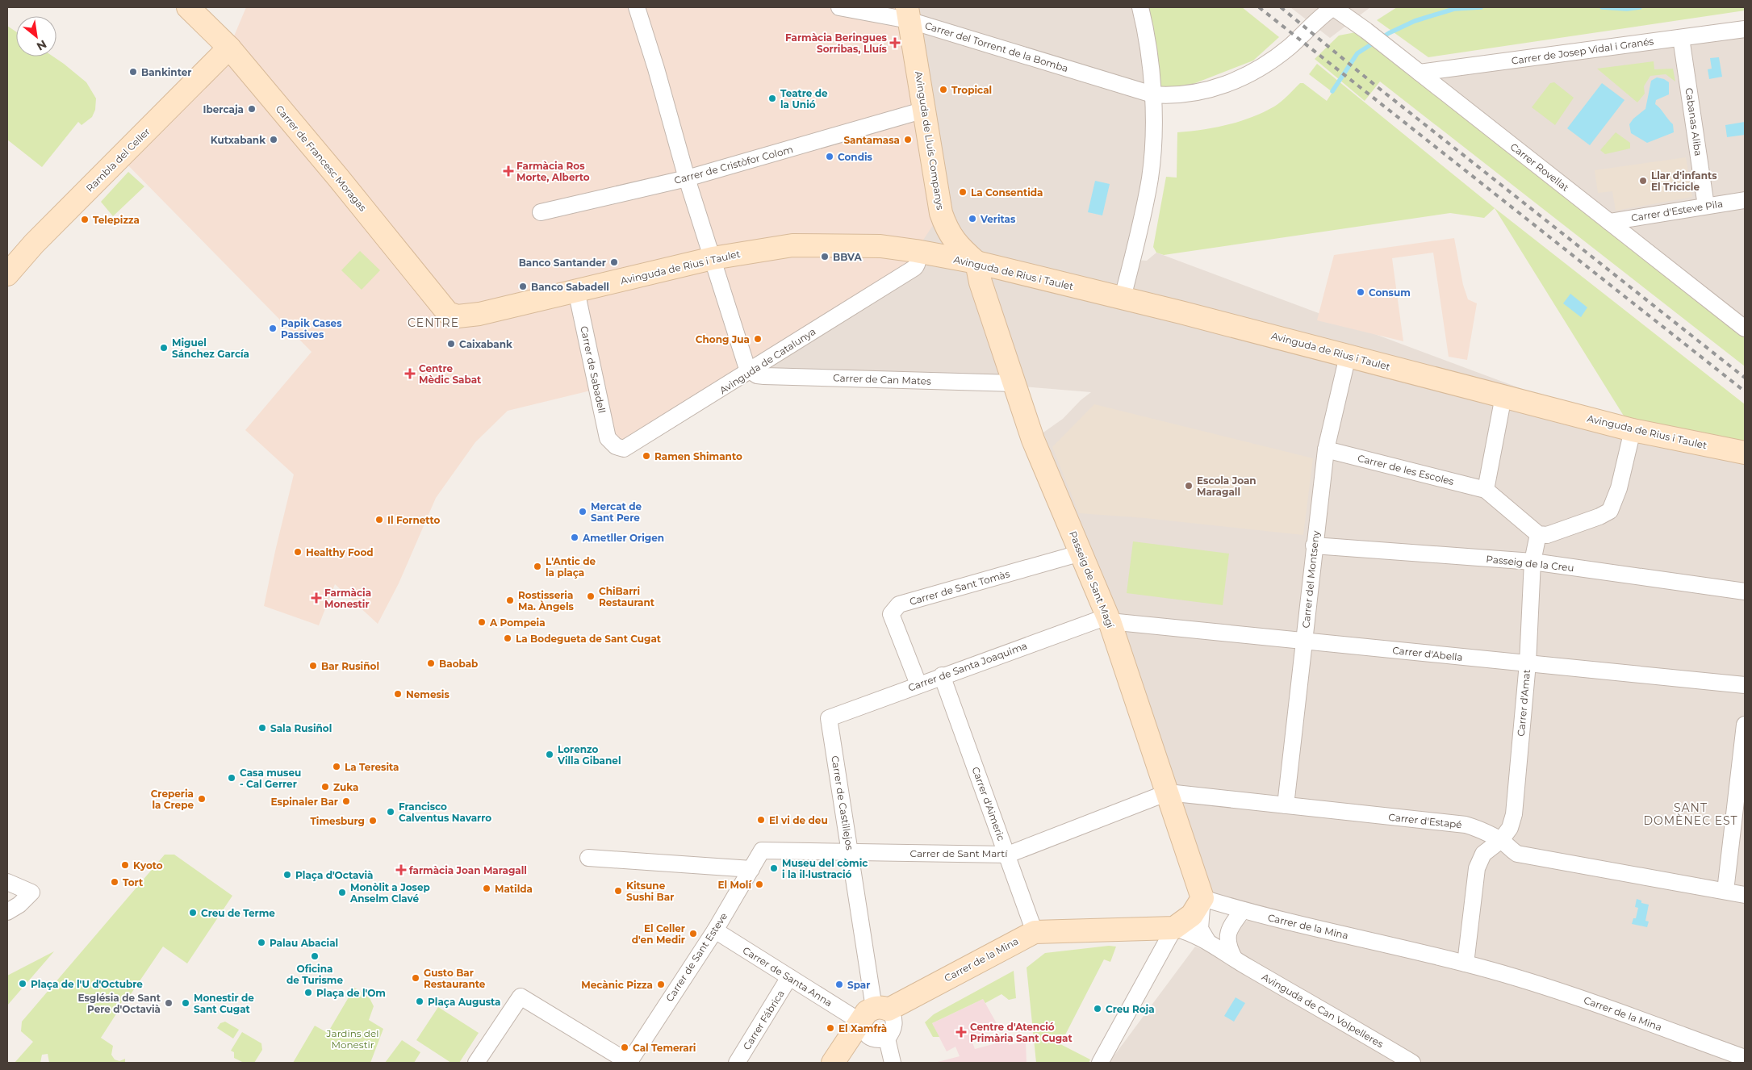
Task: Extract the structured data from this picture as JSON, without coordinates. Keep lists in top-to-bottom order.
{
  "streets": {
    "street": [
      "Carrer del Torrent de la Bomba",
      "Carrer de Josep Vidal i Granés",
      "Cabanas Aliba",
      "Avinguda de Lluís Companys",
      "Carrer de Francesc Moragas",
      "Rambla del Celler",
      "Carrer de Cristòfor Colom",
      "Carrer Rovellat",
      "Carrer d'Esteve Pila",
      "Avinguda de Rius i Taulet",
      "Avinguda de Catalunya",
      "Carrer de Sabadell",
      "Carrer de Can Mates",
      "Carrer de les Escoles",
      "Passeig de la Creu",
      "Passeig de Sant Magí",
      "Carrer del Montseny",
      "Carrer de Sant Tomàs",
      "Carrer d'Abella",
      "Carrer de Santa Joaquima",
      "Carrer d'Amat",
      "Carrer de Castillejos",
      "Carrer d'Aimeric",
      "Carrer d'Estapé",
      "Carrer de Sant Martí",
      "Carrer de la Mina",
      "Carrer de Sant Esteve",
      "Carrer de Santa Anna",
      "Avinguda de Can Volpelleres",
      "Carrer Fábrica"
    ]
  },
  "crossings": [
    ["Carrer del Torrent de la Bomba", "Avinguda de Lluís Companys"],
    ["Carrer del Torrent de la Bomba", "Carrer Rovellat"],
    ["Carrer de Josep Vidal i Granés", "Cabanas Aliba"],
    ["Carrer de Josep Vidal i Granés", "Carrer Rovellat"],
    ["Cabanas Aliba", "Carrer d'Esteve Pila"],
    ["Avinguda de Lluís Companys", "Carrer de Cristòfor Colom"],
    ["Avinguda de Lluís Companys", "Avinguda de Rius i Taulet"],
    ["Avinguda de Lluís Companys", "Passeig de Sant Magí"],
    ["Carrer de Francesc Moragas", "Rambla del Celler"],
    ["Carrer de Francesc Moragas", "Avinguda de Rius i Taulet"],
    ["Carrer Rovellat", "Carrer d'Esteve Pila"],
    ["Avinguda de Rius i Taulet", "Avinguda de Catalunya"],
    ["Avinguda de Rius i Taulet", "Carrer de Sabadell"],
    ["Avinguda de Rius i Taulet", "Passeig de Sant Magí"],
    ["Avinguda de Rius i Taulet", "Carrer del Montseny"],
    ["Avinguda de Catalunya", "Carrer de Sabadell"],
    ["Avinguda de Catalunya", "Carrer de Can Mates"],
    ["Carrer de Can Mates", "Passeig de Sant Magí"],
    ["Carrer de les Escoles", "Carrer del Montseny"],
    ["Passeig de la Creu", "Carrer del Montseny"],
    ["Passeig de la Creu", "Carrer d'Amat"],
    ["Passeig de Sant Magí", "Carrer de Sant Tomàs"],
    ["Passeig de Sant Magí", "Carrer d'Abella"],
    ["Passeig de Sant Magí", "Carrer de Santa Joaquima"],
    ["Passeig de Sant Magí", "Carrer d'Estapé"],
    ["Passeig de Sant Magí", "Carrer de Sant Martí"],
    ["Passeig de Sant Magí", "Carrer de la Mina"],
    ["Carrer del Montseny", "Carrer d'Abella"],
    ["Carrer del Montseny", "Carrer d'Estapé"],
    ["Carrer de Sant Tomàs", "Carrer de Santa Joaquima"],
    ["Carrer d'Abella", "Carrer de Santa Joaquima"],
    ["Carrer d'Abella", "Carrer d'Amat"],
    ["Carrer de Santa Joaquima", "Carrer de Castillejos"],
    ["Carrer de Santa Joaquima", "Carrer d'Aimeric"],
    ["Carrer d'Amat", "Carrer d'Estapé"],
    ["Carrer de Castillejos", "Carrer de Sant Martí"],
    ["Carrer de Castillejos", "Carrer de la Mina"],
    ["Carrer de Castillejos", "Carrer de Santa Anna"],
    ["Carrer d'Aimeric", "Carrer de Sant Martí"],
    ["Carrer d'Aimeric", "Carrer de la Mina"],
    ["Carrer d'Estapé", "Carrer de Sant Martí"],
    ["Carrer de Sant Martí", "Carrer de Sant Esteve"],
    ["Carrer de la Mina", "Carrer de Santa Anna"],
    ["Carrer de la Mina", "Avinguda de Can Volpelleres"],
    ["Carrer de Sant Esteve", "Carrer de Santa Anna"],
    ["Carrer de Santa Anna", "Carrer Fábrica"]
  ],
  "districts": ["CENTRE", "SANT DOMÈNEC EST"],
  "parks": ["Jardins del Monestir"],
  "places": {
    "health": [
      "Farmàcia Beringues Sorribas, Lluís",
      "Farmàcia Ros Morte, Alberto",
      "Centre Mèdic Sabat",
      "Farmàcia Monestir",
      "farmàcia Joan Maragall",
      "Centre d'Atenció Primària Sant Cugat"
    ],
    "other": [
      "Bankinter",
      "Tropical",
      "Teatre de la Unió",
      "Ibercaja",
      "Kutxabank",
      "Santamasa",
      "Condis",
      "Llar d'infants El Tricicle",
      "La Consentida",
      "Veritas",
      "Telepizza",
      "BBVA",
      "Banco Santander",
      "Banco Sabadell",
      "Consum",
      "Papik Cases Passives",
      "Chong Jua",
      "Caixabank",
      "Miguel Sánchez García",
      "Ramen Shimanto",
      "Escola Joan Maragall",
      "Mercat de Sant Pere",
      "Il Fornetto",
      "Ametller Origen",
      "Healthy Food",
      "L'Antic de la plaça",
      "ChiBarri Restaurant",
      "Rostisseria Ma. Àngels",
      "A Pompeia",
      "La Bodegueta de Sant Cugat",
      "Baobab",
      "Bar Rusiñol",
      "Nemesis",
      "Sala Rusiñol",
      "Lorenzo Villa Gibanel",
      "La Teresita",
      "Casa museu - Cal Gerrer",
      "Zuka",
      "Creperia la Crepe",
      "Espinaler Bar",
      "Francisco Calventus Navarro",
      "El vi de deu",
      "Timesburg",
      "Kyoto",
      "Museu del còmic i la il·lustració",
      "Plaça d'Octavià",
      "Tort",
      "El Molí",
      "Matilda",
      "Kitsune Sushi Bar",
      "Monòlit a Josep Anselm Clavé",
      "Creu de Terme",
      "El Celler d'en Medir",
      "Palau Abacial",
      "Oficina de Turisme",
      "Gusto Bar Restaurante",
      "Plaça de l'U d'Octubre",
      "Mecànic Pizza",
      "Spar",
      "Plaça de l'Om",
      "Plaça Augusta",
      "Església de Sant Pere d'Octavià",
      "Monestir de Sant Cugat",
      "Creu Roja",
      "El Xamfrà",
      "Cal Temerari"
    ]
  },
  "north": "bottom right"
}
